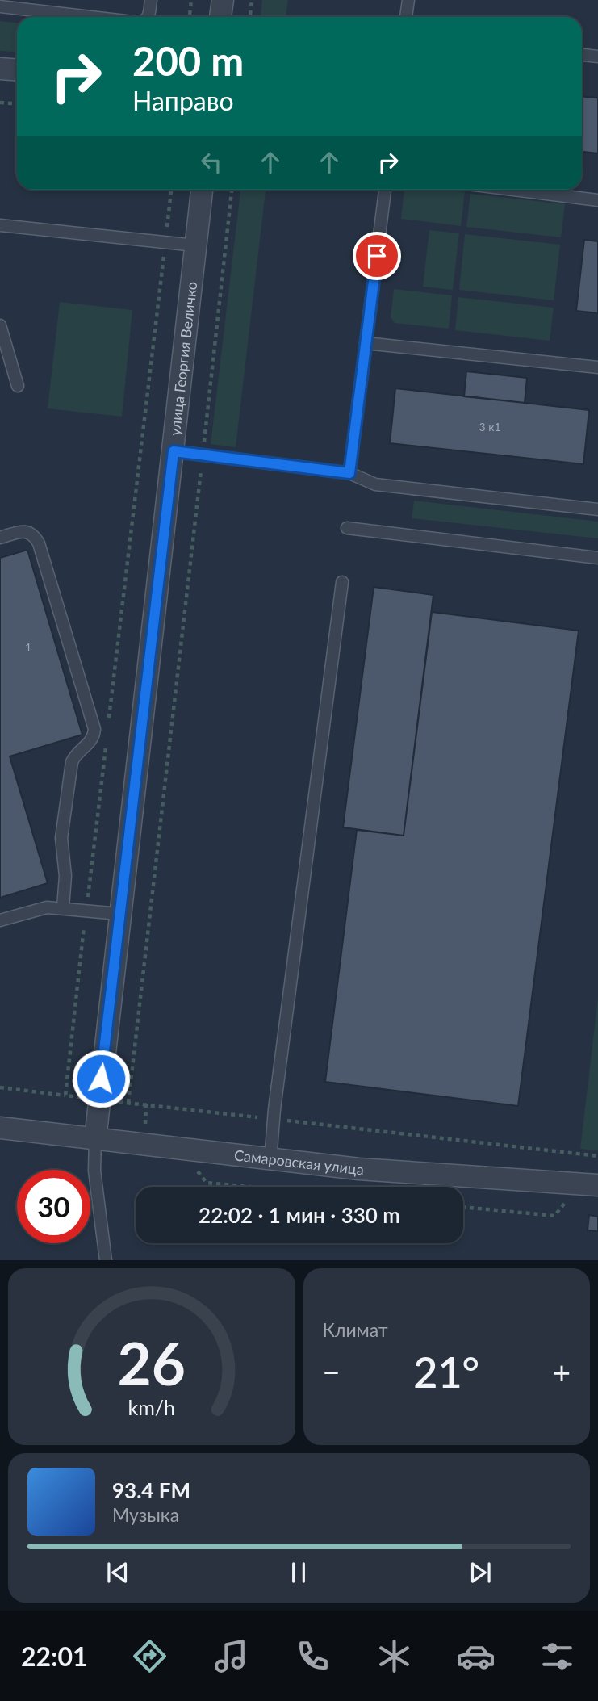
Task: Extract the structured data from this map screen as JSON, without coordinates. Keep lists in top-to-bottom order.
{
  "streets": {
    "street": ["улица Георгия Величко", "Самаровская улица"]
  },
  "crossings": [
    ["улица Георгия Величко", "Самаровская улица"]
  ],
  "house_numbers": ["3 к1", "1"],
  "page": {
    "turn": ["200 m", "Направо"],
    "limit": "30",
    "trip": "22:02 · 1 мин · 330 m",
    "tile": "Климат",
    "heat": ["−", "21°", "+"],
    "song": ["93.4 FM", "Музыка"],
    "tabs": "22:01",
    "gauge": ["26", "km/h"]
  }
}
